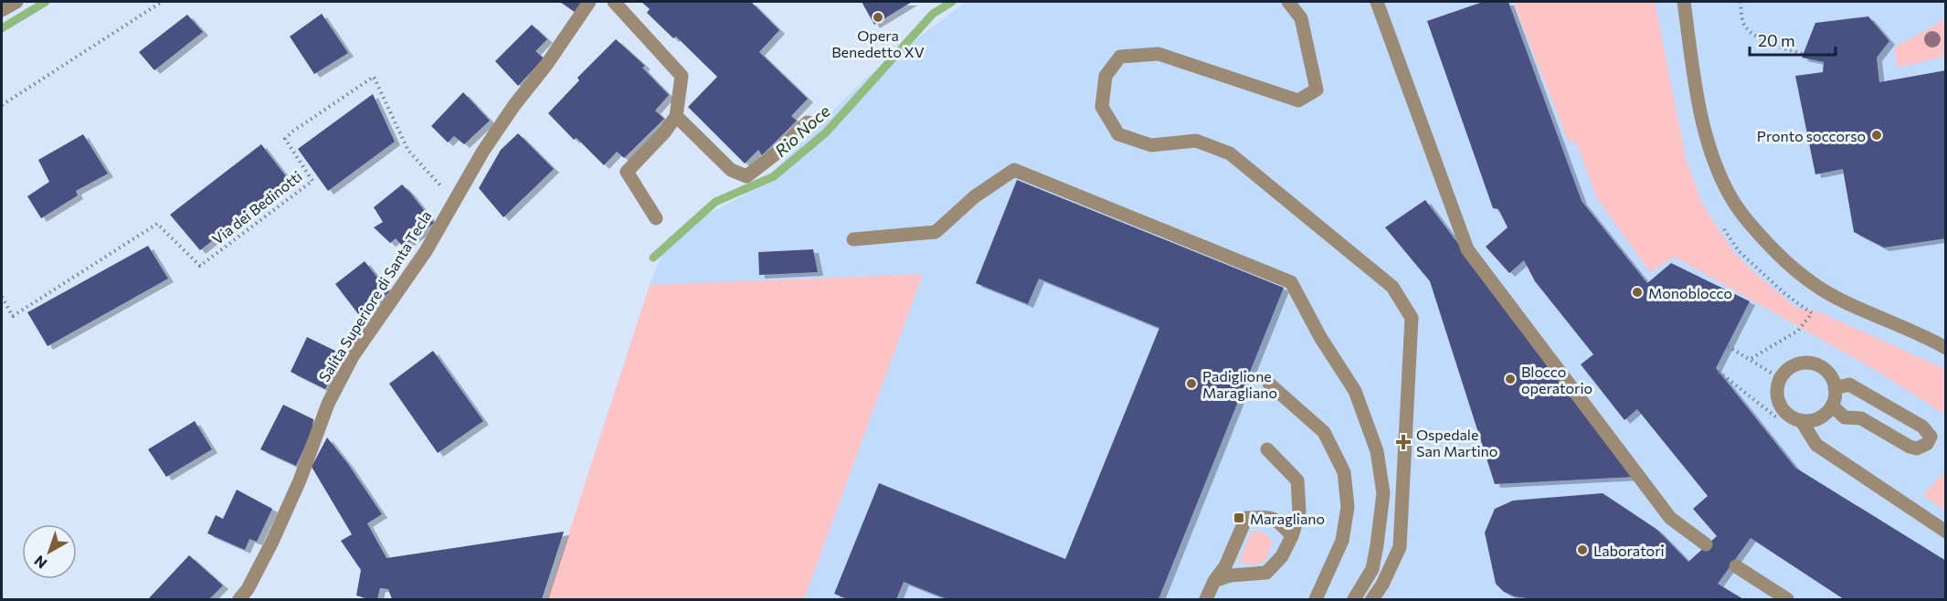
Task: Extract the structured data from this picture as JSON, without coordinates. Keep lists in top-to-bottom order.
{
  "streets": {
    "street": ["Salita Superiore di Santa Tecla"],
    "path": ["Via dei Bedinotti"]
  },
  "crossings": [
    ["Via dei Bedinotti", "Salita Superiore di Santa Tecla"]
  ],
  "water": ["Rio Noce"],
  "places": {
    "other": [
      "Opera Benedetto XV",
      "Pronto soccorso",
      "Monoblocco",
      "Blocco operatorio",
      "Padiglione Maragliano",
      "Laboratori"
    ],
    "health": ["Ospedale San Martino"],
    "transit": ["Maragliano"]
  },
  "scale_bar": "20 m",
  "north": "bottom left"
}
